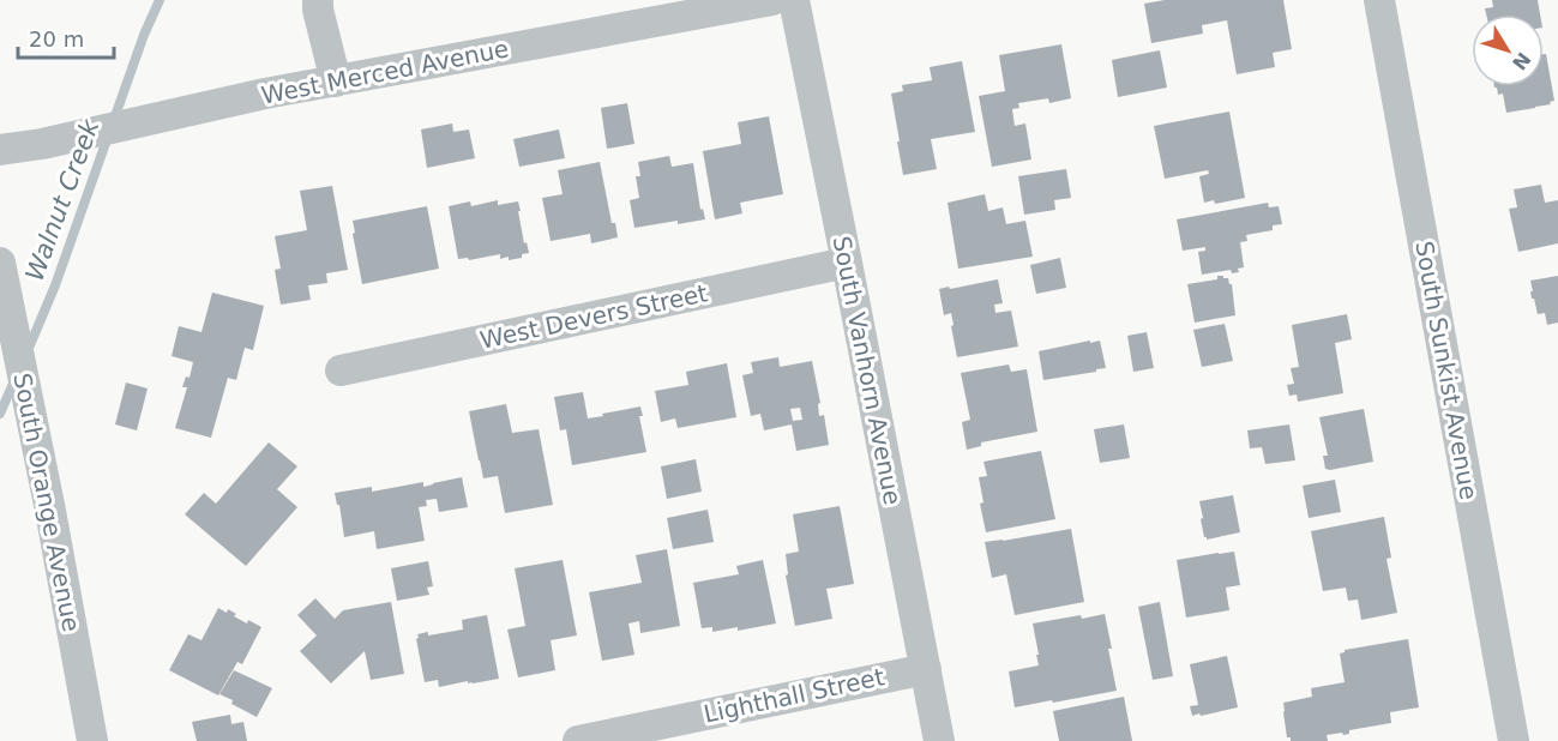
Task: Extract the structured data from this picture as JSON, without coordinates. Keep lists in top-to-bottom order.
{
  "streets": {
    "street": [
      "West Merced Avenue",
      "West Devers Street",
      "South Vanhorn Avenue",
      "South Sunkist Avenue",
      "South Orange Avenue",
      "Lighthall Street"
    ]
  },
  "crossings": [
    ["West Devers Street", "South Vanhorn Avenue"],
    ["South Vanhorn Avenue", "Lighthall Street"]
  ],
  "water": ["Walnut Creek"],
  "scale_bar": "20 m",
  "north": "bottom right"
}
